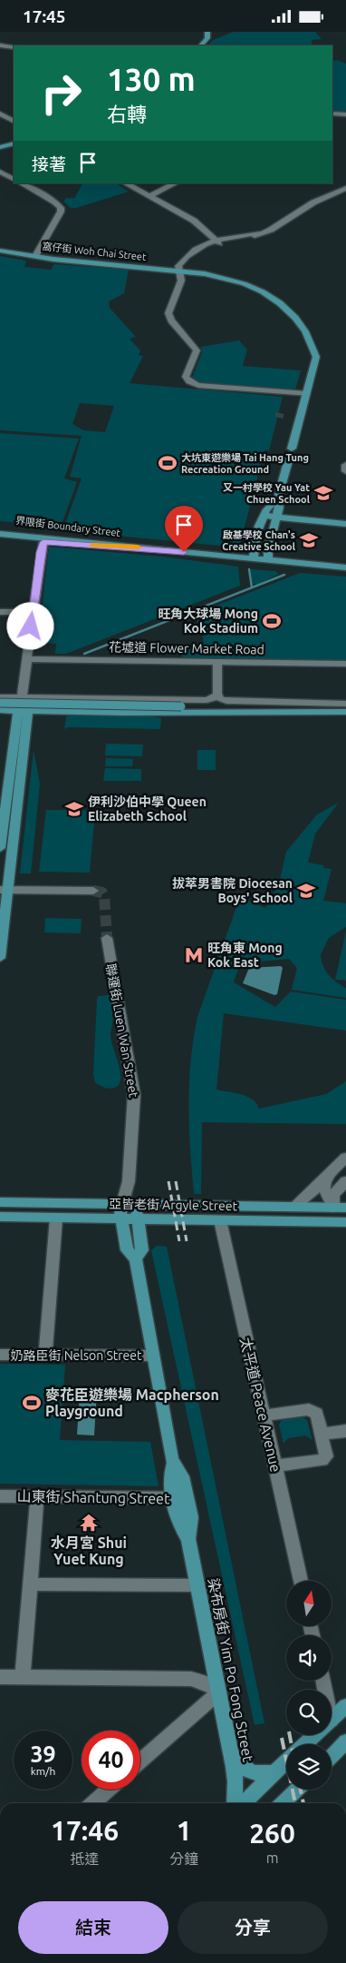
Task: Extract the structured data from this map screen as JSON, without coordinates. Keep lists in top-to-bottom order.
{
  "streets": {
    "main road": [
      "窩仔街 Woh Chai Street",
      "界限街 Boundary Street",
      "亞皆老街 Argyle Street",
      "染布房街 Yim Po Fong Street"
    ],
    "street": [
      "花墟道 Flower Market Road",
      "聯運街 Luen Wan Street",
      "奶路臣街 Nelson Street",
      "太平道 Peace Avenue",
      "山東街 Shantung Street"
    ]
  },
  "crossings": [
    ["聯運街 Luen Wan Street", "亞皆老街 Argyle Street"],
    ["聯運街 Luen Wan Street", "染布房街 Yim Po Fong Street"],
    ["亞皆老街 Argyle Street", "太平道 Peace Avenue"],
    ["亞皆老街 Argyle Street", "染布房街 Yim Po Fong Street"],
    ["奶路臣街 Nelson Street", "染布房街 Yim Po Fong Street"],
    ["山東街 Shantung Street", "染布房街 Yim Po Fong Street"]
  ],
  "places": {
    "sports": ["大坑東遊樂場 Tai Hang Tung Recreation Ground", "旺角大球場 Mong Kok Stadium", "麥花臣遊樂場 Macpherson Playground"],
    "school or university": [
      "又一村學校 Yau Yat Chuen School",
      "啟基學校 Chan's Creative School",
      "伊利沙伯中學 Queen Elizabeth School",
      "拔萃男書院 Diocesan Boys' School"
    ],
    "metro station": ["旺角東 Mong Kok East"],
    "temple": ["水月宮 Shui Yuet Kung"]
  },
  "north": "top",
  "page": {
    "status": "17:45",
    "turn": ["130 m", "右轉"],
    "then": "接著",
    "speed": "39 km/h",
    "limit": "40",
    "eta": [
      "17:46",
      "抵達",
      "1",
      "分鐘",
      "260",
      "m"
    ],
    "buttons": ["結束", "分享"]
  }
}
